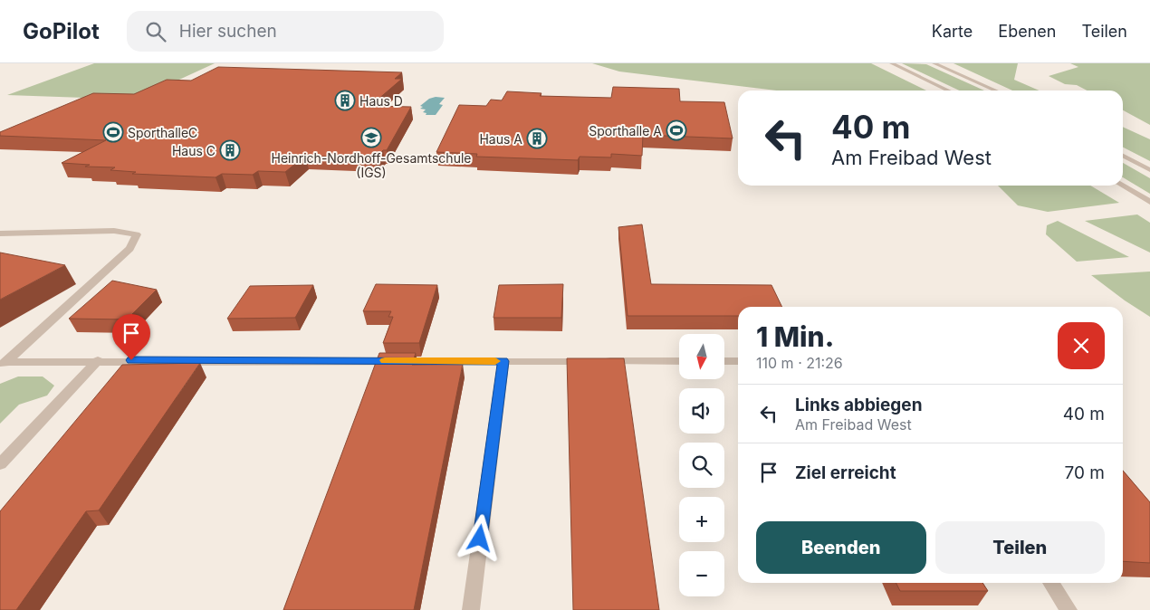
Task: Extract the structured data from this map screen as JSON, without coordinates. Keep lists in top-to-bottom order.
{
  "places": {
    "building": ["Haus D", "Haus A", "Haus C"],
    "sports": ["Sporthalle A", "SporthalleC"],
    "school or university": ["Heinrich-Nordhoff-Gesamtschule (IGS)"]
  },
  "north": "bottom",
  "page": {
    "header": "GoPilot",
    "search": "Hier suchen",
    "nav": ["Karte", "Ebenen", "Teilen"],
    "turn": ["40 m", "Am Freibad West"],
    "heading": ["1 Min.", "110 m · 21:26"],
    "map_buttons": ["+", "−"],
    "list": [
      {
        "name": "Links abbiegen",
        "note": "Am Freibad West",
        "value": "40 m"
      },
      {
        "name": "Ziel erreicht",
        "value": "70 m"
      }
    ],
    "buttons": ["Beenden", "Teilen"]
  }
}
